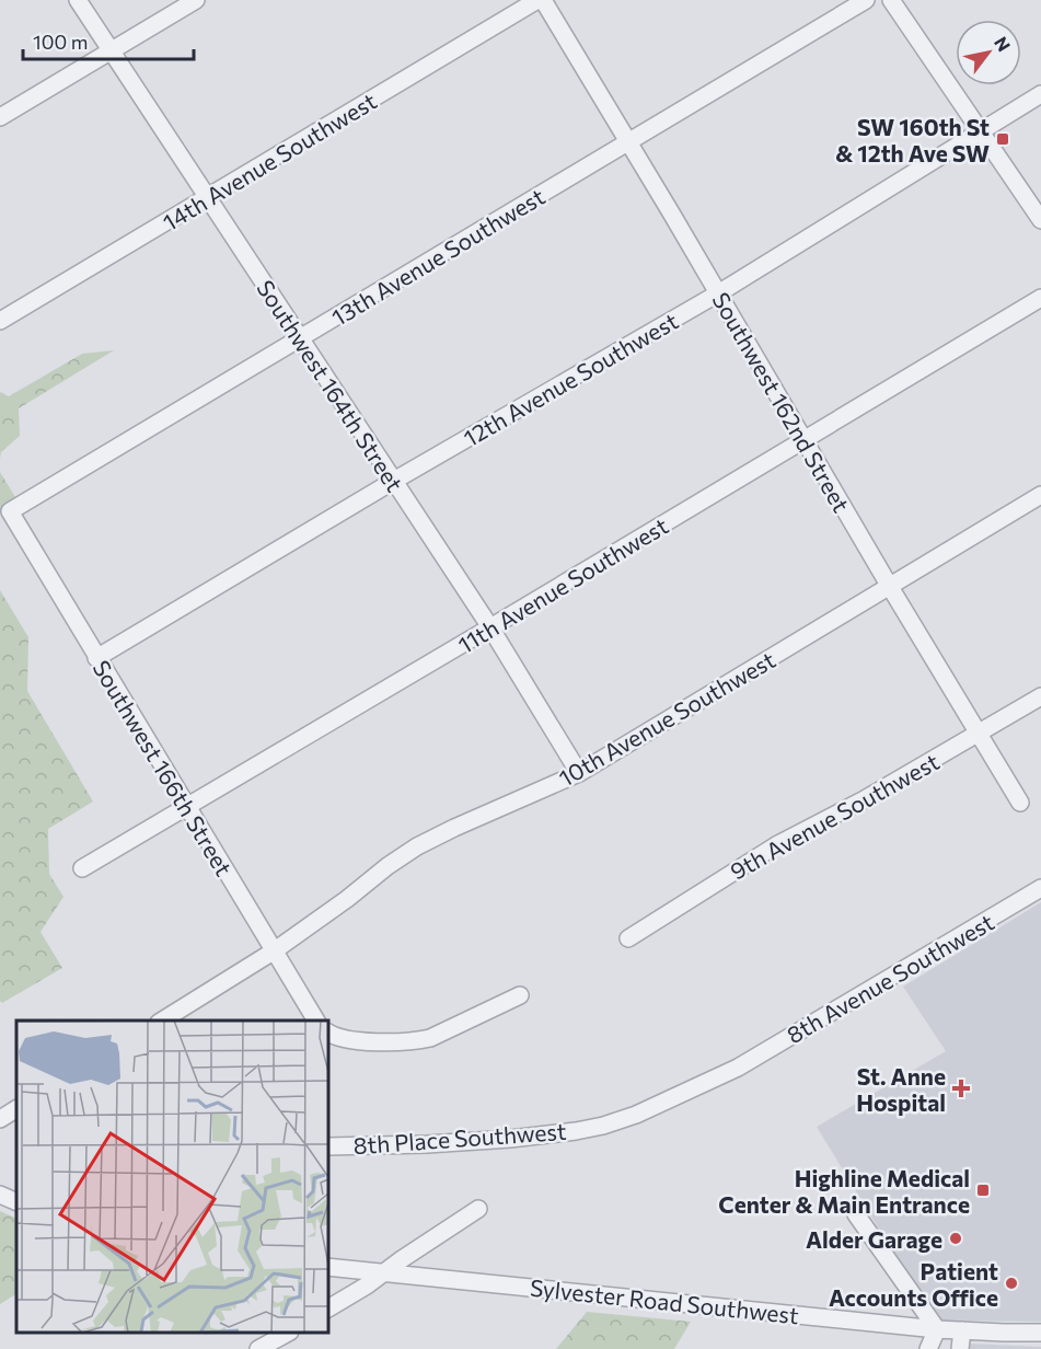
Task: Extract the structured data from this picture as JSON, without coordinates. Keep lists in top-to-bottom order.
{
  "streets": {
    "street": [
      "14th Avenue Southwest",
      "13th Avenue Southwest",
      "12th Avenue Southwest",
      "Southwest 164th Street",
      "Southwest 162nd Street",
      "11th Avenue Southwest",
      "10th Avenue Southwest",
      "Southwest 166th Street",
      "9th Avenue Southwest",
      "8th Avenue Southwest",
      "8th Place Southwest",
      "Sylvester Road Southwest"
    ]
  },
  "crossings": [
    ["14th Avenue Southwest", "Southwest 164th Street"],
    ["14th Avenue Southwest", "Southwest 162nd Street"],
    ["13th Avenue Southwest", "Southwest 164th Street"],
    ["13th Avenue Southwest", "Southwest 162nd Street"],
    ["13th Avenue Southwest", "Southwest 166th Street"],
    ["12th Avenue Southwest", "Southwest 164th Street"],
    ["12th Avenue Southwest", "Southwest 162nd Street"],
    ["12th Avenue Southwest", "Southwest 166th Street"],
    ["Southwest 164th Street", "11th Avenue Southwest"],
    ["Southwest 164th Street", "10th Avenue Southwest"],
    ["Southwest 162nd Street", "11th Avenue Southwest"],
    ["Southwest 162nd Street", "10th Avenue Southwest"],
    ["Southwest 162nd Street", "9th Avenue Southwest"],
    ["11th Avenue Southwest", "Southwest 166th Street"],
    ["10th Avenue Southwest", "Southwest 166th Street"],
    ["8th Avenue Southwest", "8th Place Southwest"]
  ],
  "places": {
    "transit": ["SW 160th St & 12th Ave SW", "Highline Medical Center & Main Entrance"],
    "health": ["St. Anne Hospital"],
    "other": ["Alder Garage", "Patient Accounts Office"]
  },
  "scale_bar": "100 m",
  "north": "top right"
}
